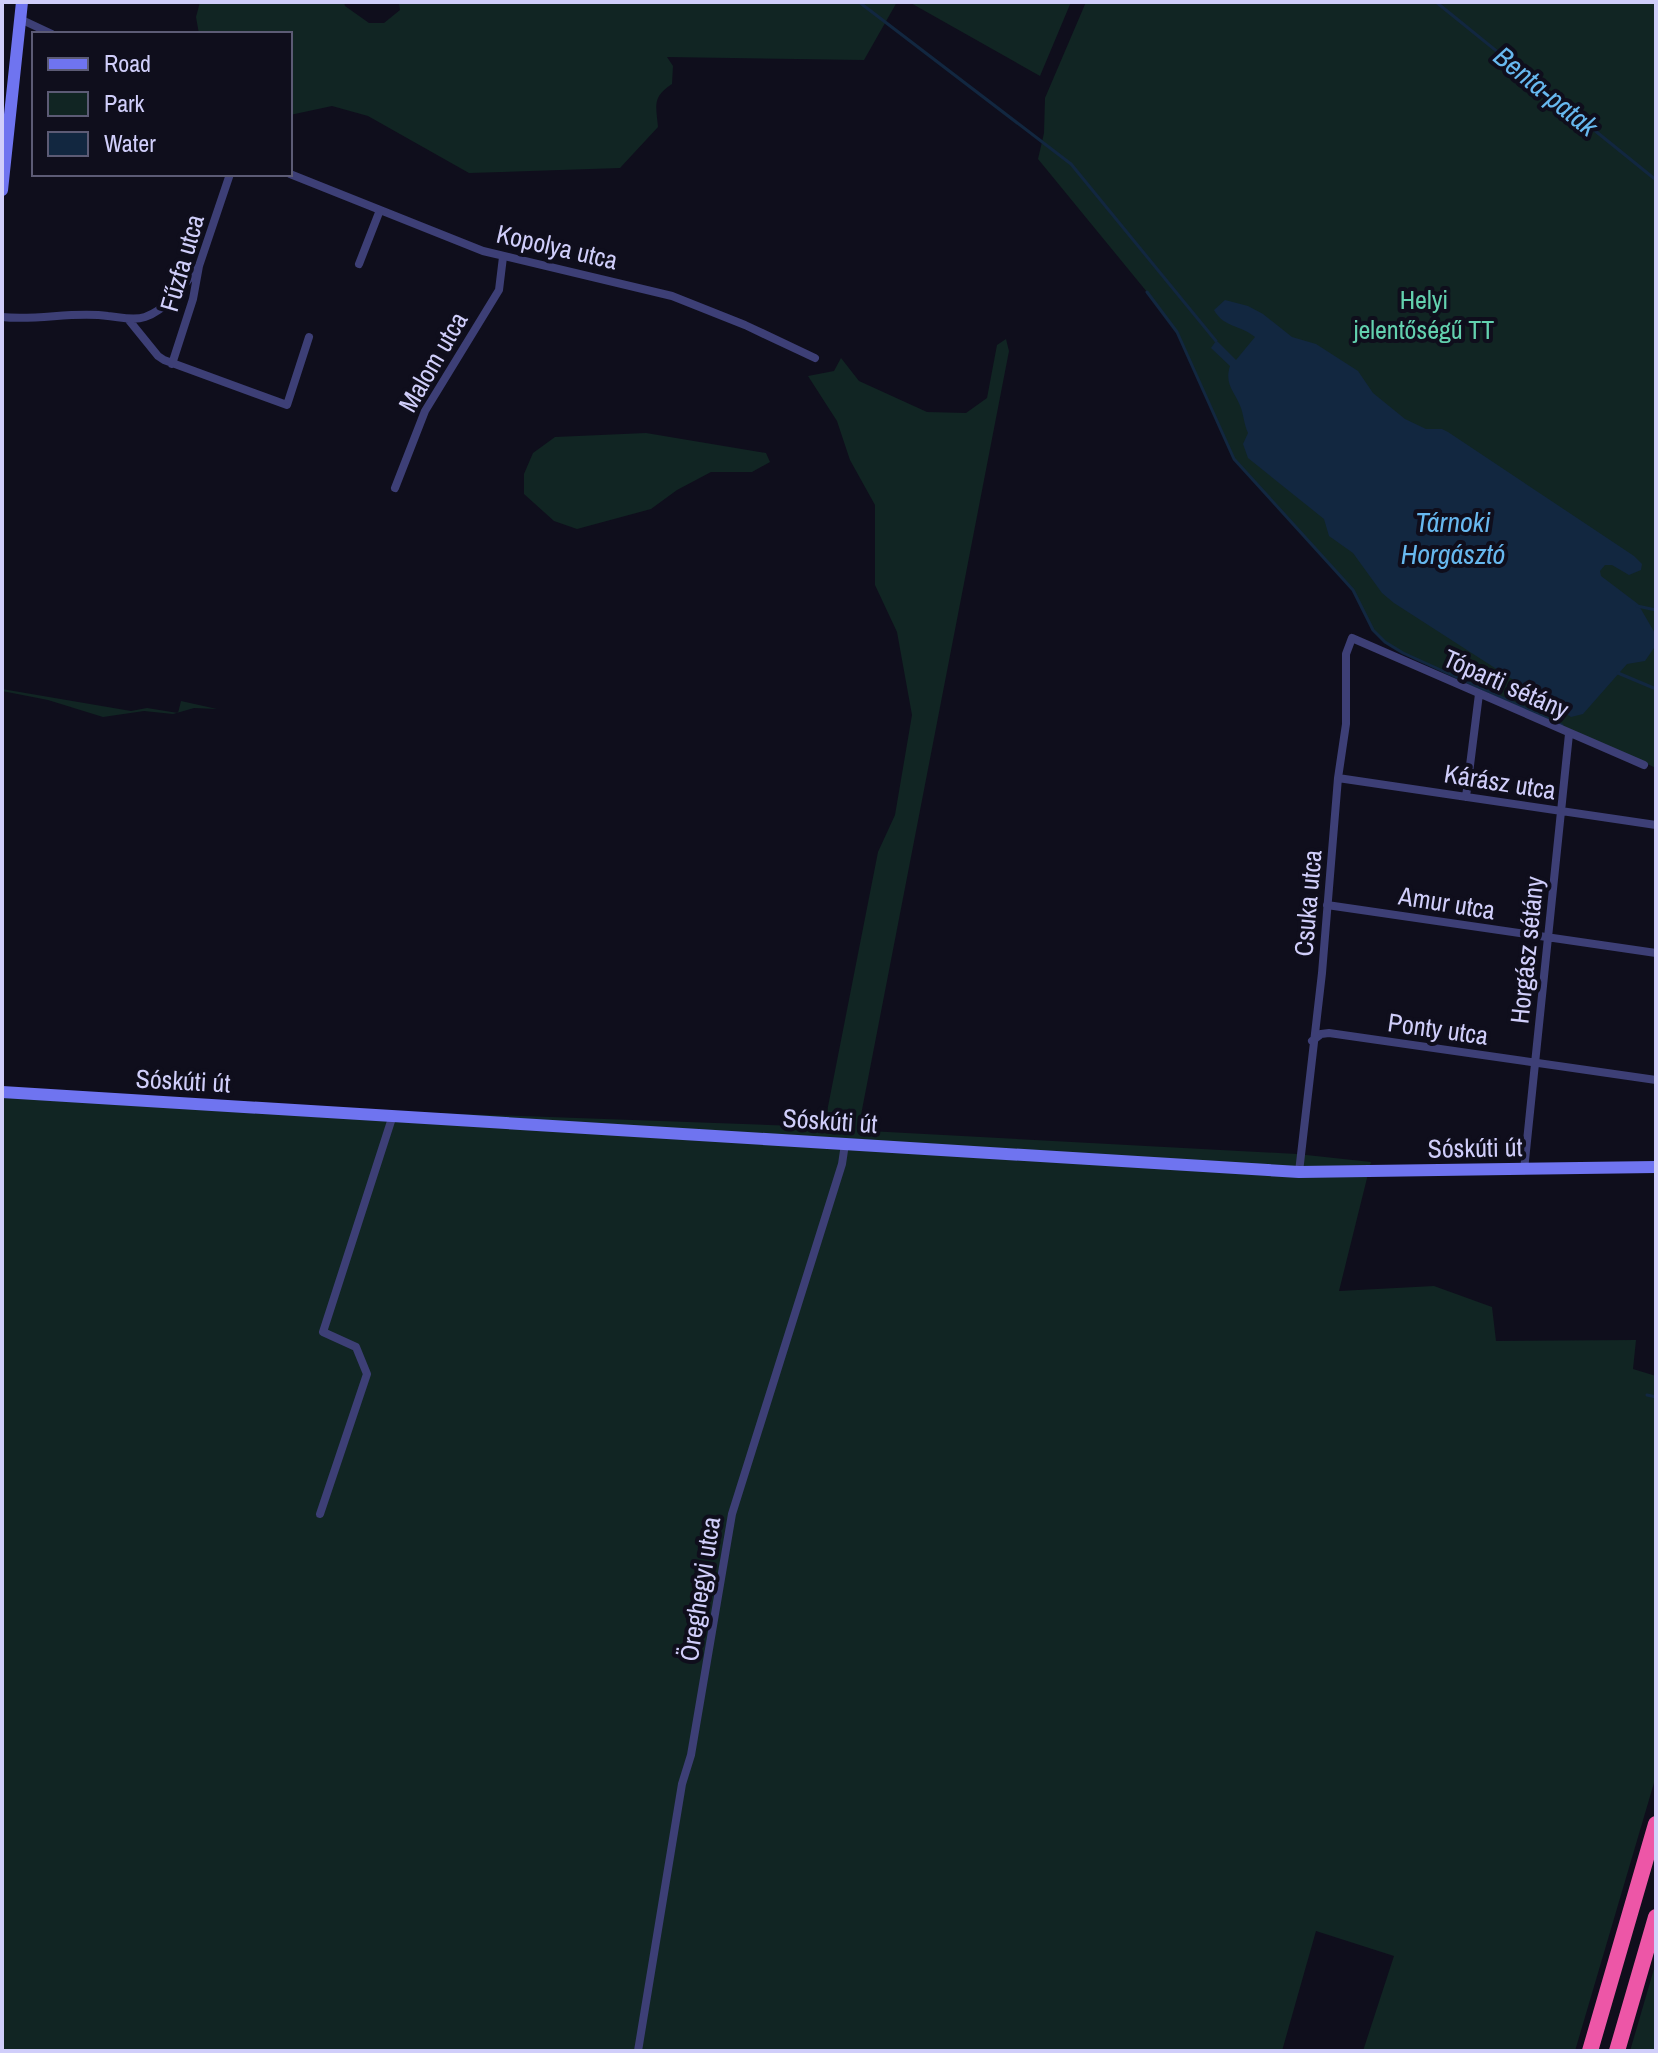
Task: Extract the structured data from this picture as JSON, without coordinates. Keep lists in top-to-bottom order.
{
  "streets": {
    "main road": ["Sóskúti út"],
    "street": [
      "Kopolya utca",
      "Fűzfa utca",
      "Malom utca",
      "Tóparti sétány",
      "Kárász utca",
      "Csuka utca",
      "Amur utca",
      "Horgász sétány",
      "Ponty utca",
      "Öreghegyi utca"
    ]
  },
  "crossings": [
    ["Kopolya utca", "Malom utca"],
    ["Tóparti sétány", "Csuka utca"],
    ["Tóparti sétány", "Horgász sétány"],
    ["Kárász utca", "Csuka utca"],
    ["Kárász utca", "Horgász sétány"],
    ["Csuka utca", "Amur utca"],
    ["Csuka utca", "Ponty utca"],
    ["Csuka utca", "Sóskúti út"],
    ["Amur utca", "Horgász sétány"],
    ["Horgász sétány", "Ponty utca"],
    ["Horgász sétány", "Sóskúti út"],
    ["Sóskúti út", "Öreghegyi utca"]
  ],
  "water": ["Benta-patak", "Tárnoki Horgásztó"],
  "parks": ["Helyi jelentőségű TT"],
  "legend": ["Road", "Park", "Water"]
}
